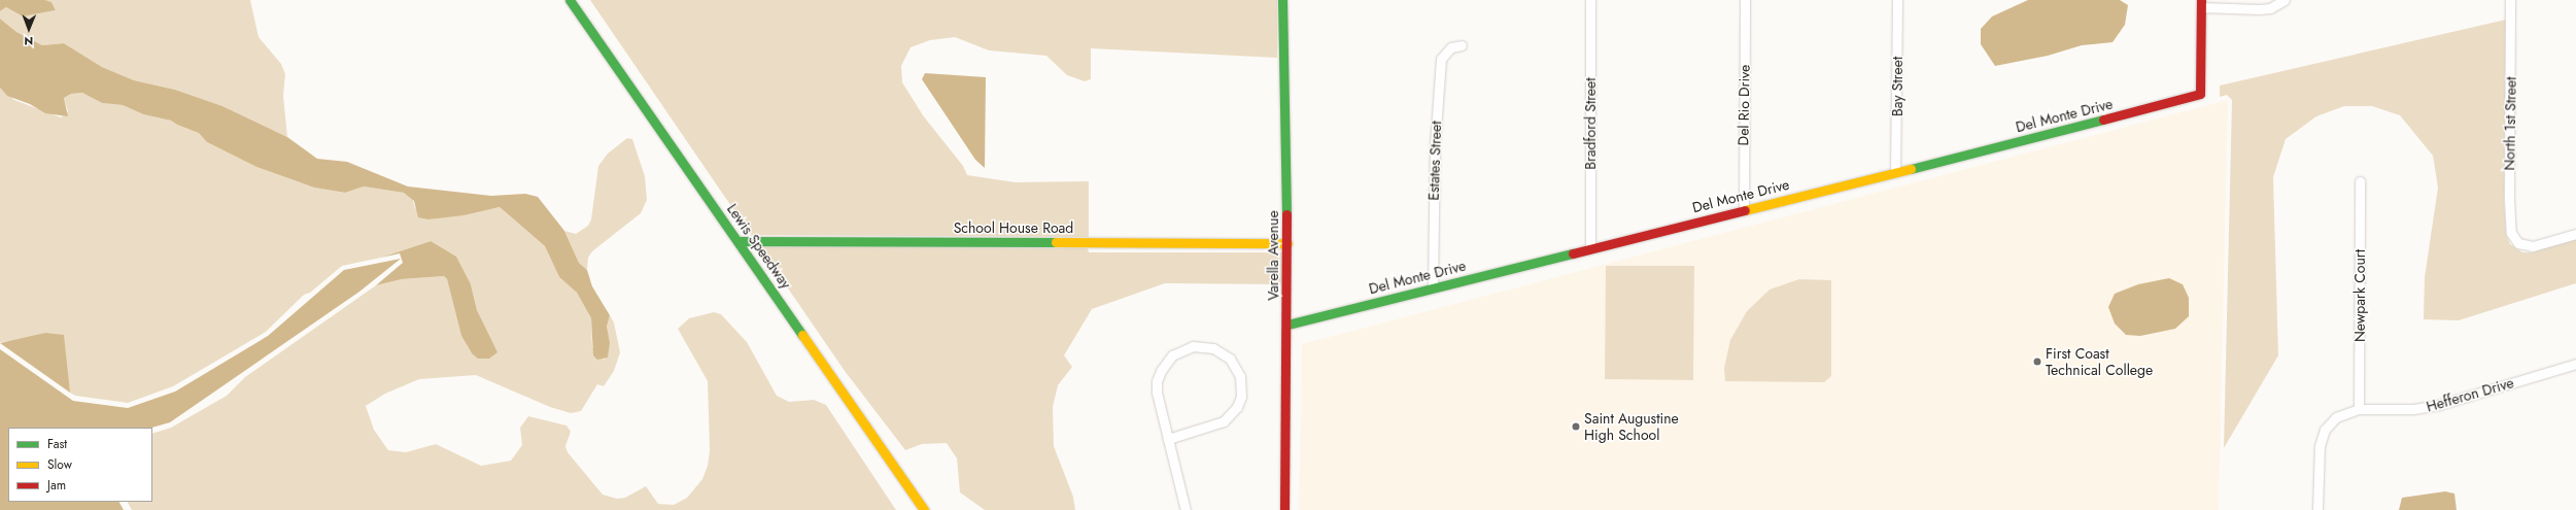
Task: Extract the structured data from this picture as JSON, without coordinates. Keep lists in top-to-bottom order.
{
  "streets": {
    "street": [
      "Bay Street",
      "Del Rio Drive",
      "Del Monte Drive",
      "Bradford Street",
      "North 1st Street",
      "Estates Street",
      "School House Road",
      "Lewis Speedway",
      "Varella Avenue",
      "Newpark Court",
      "Hefferon Drive"
    ]
  },
  "crossings": [
    ["Bay Street", "Del Monte Drive"],
    ["Del Rio Drive", "Del Monte Drive"],
    ["Del Monte Drive", "Bradford Street"],
    ["Del Monte Drive", "Estates Street"],
    ["Del Monte Drive", "Varella Avenue"],
    ["School House Road", "Lewis Speedway"],
    ["School House Road", "Varella Avenue"],
    ["Newpark Court", "Hefferon Drive"]
  ],
  "places": ["First Coast Technical College", "Saint Augustine High School"],
  "legend": ["Fast", "Slow", "Jam"],
  "north": "bottom"
}
